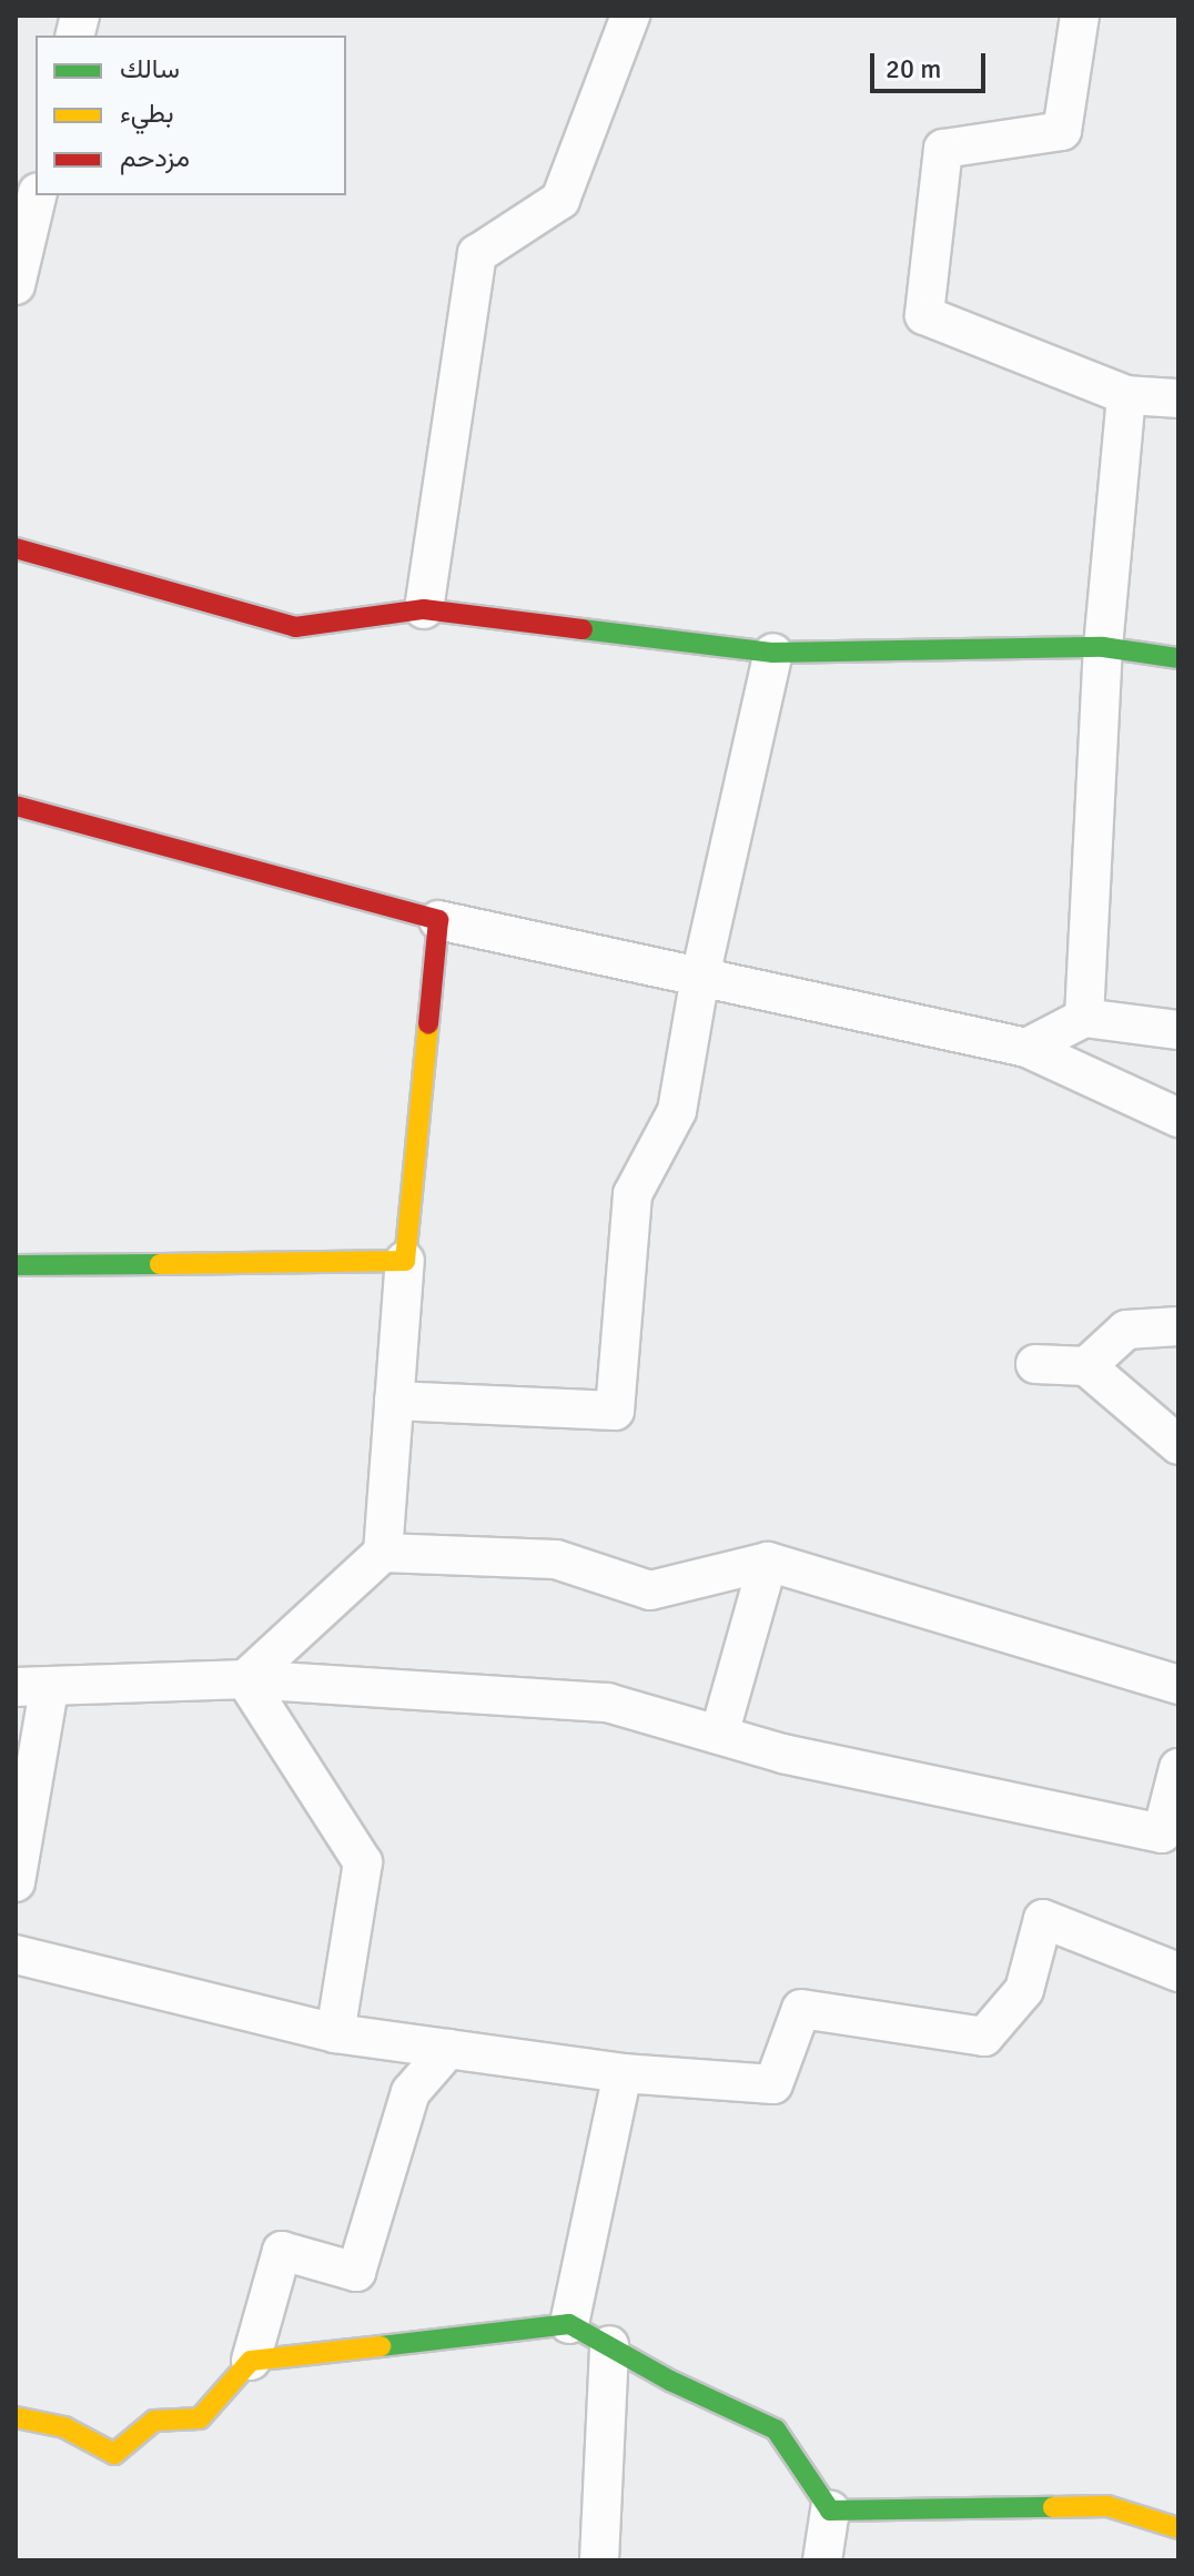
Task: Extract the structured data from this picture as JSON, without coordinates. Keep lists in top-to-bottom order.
{
  "legend": ["سالك", "بطيء", "مزدحم"],
  "scale_bar": "20 m"
}
